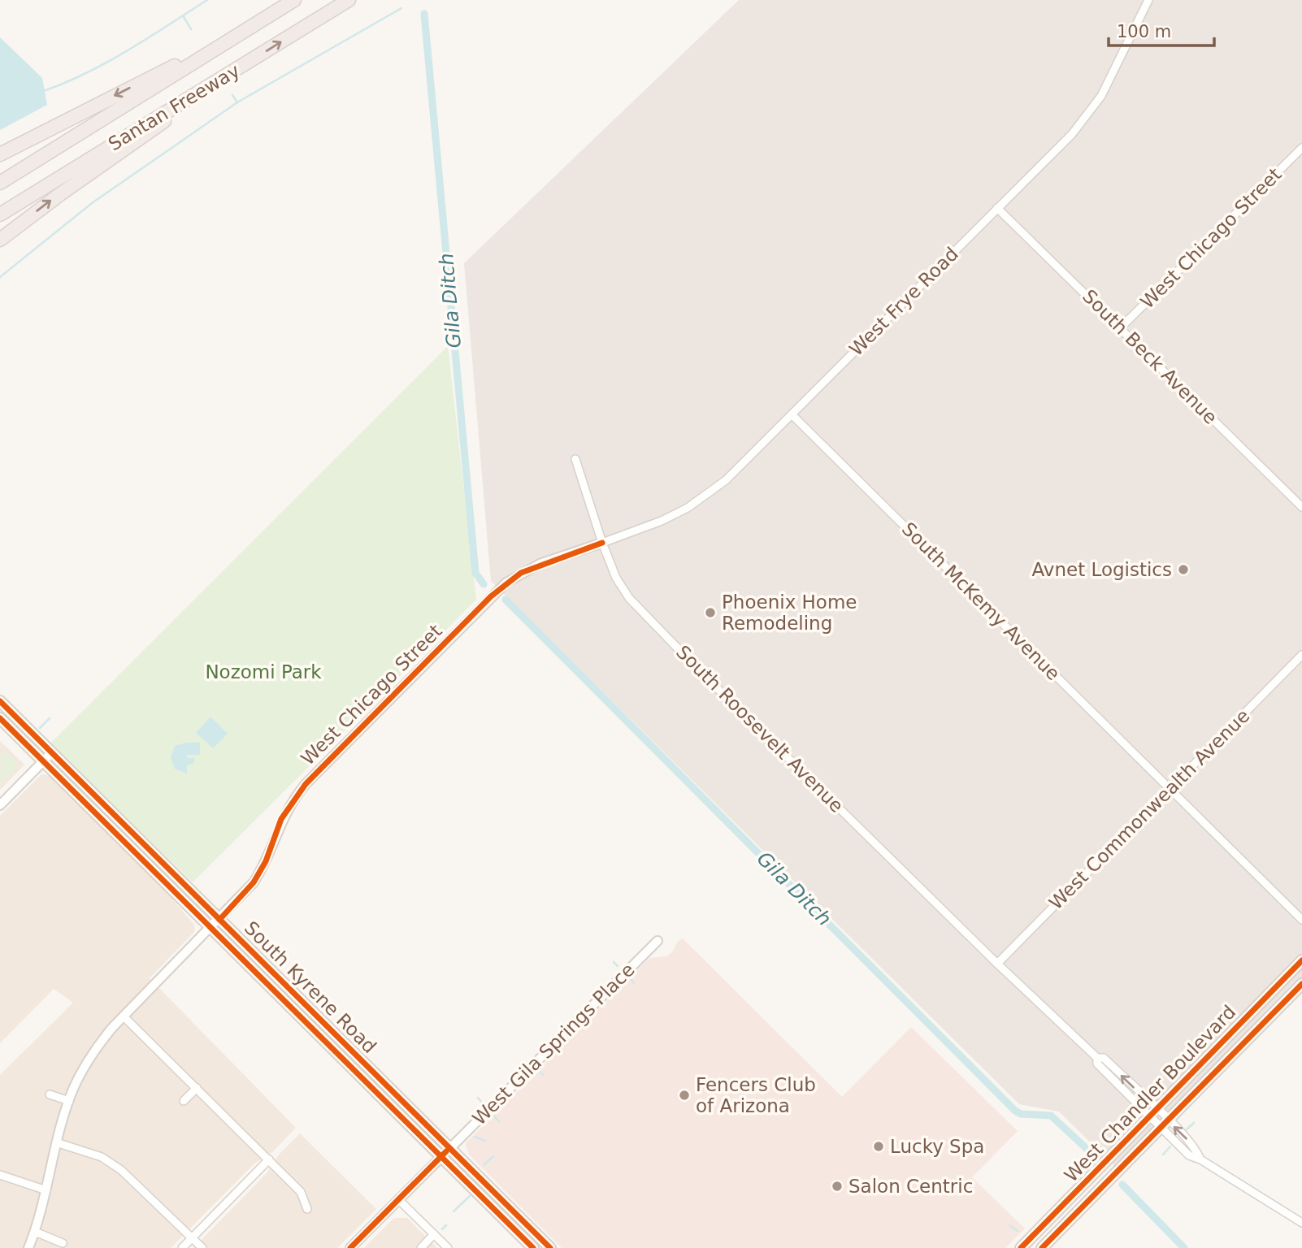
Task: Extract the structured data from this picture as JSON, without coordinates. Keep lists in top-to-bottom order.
{
  "streets": {
    "highway": ["Santan Freeway"],
    "main road": ["South Kyrene Road", "West Chandler Boulevard"],
    "street": [
      "West Chicago Street",
      "West Frye Road",
      "South Beck Avenue",
      "South McKemy Avenue",
      "South Roosevelt Avenue",
      "West Commonwealth Avenue",
      "West Gila Springs Place"
    ]
  },
  "crossings": [
    ["West Chicago Street", "West Frye Road"],
    ["West Chicago Street", "South Beck Avenue"],
    ["West Chicago Street", "South Roosevelt Avenue"],
    ["West Chicago Street", "South Kyrene Road"],
    ["West Frye Road", "South Beck Avenue"],
    ["West Frye Road", "South McKemy Avenue"],
    ["West Frye Road", "South Roosevelt Avenue"],
    ["South McKemy Avenue", "West Commonwealth Avenue"],
    ["South Roosevelt Avenue", "West Commonwealth Avenue"],
    ["South Roosevelt Avenue", "West Chandler Boulevard"],
    ["South Kyrene Road", "West Gila Springs Place"]
  ],
  "water": ["Gila Ditch"],
  "parks": ["Nozomi Park"],
  "places": [
    "Avnet Logistics",
    "Phoenix Home Remodeling",
    "Fencers Club of Arizona",
    "Lucky Spa",
    "Salon Centric"
  ],
  "scale_bar": "100 m"
}
